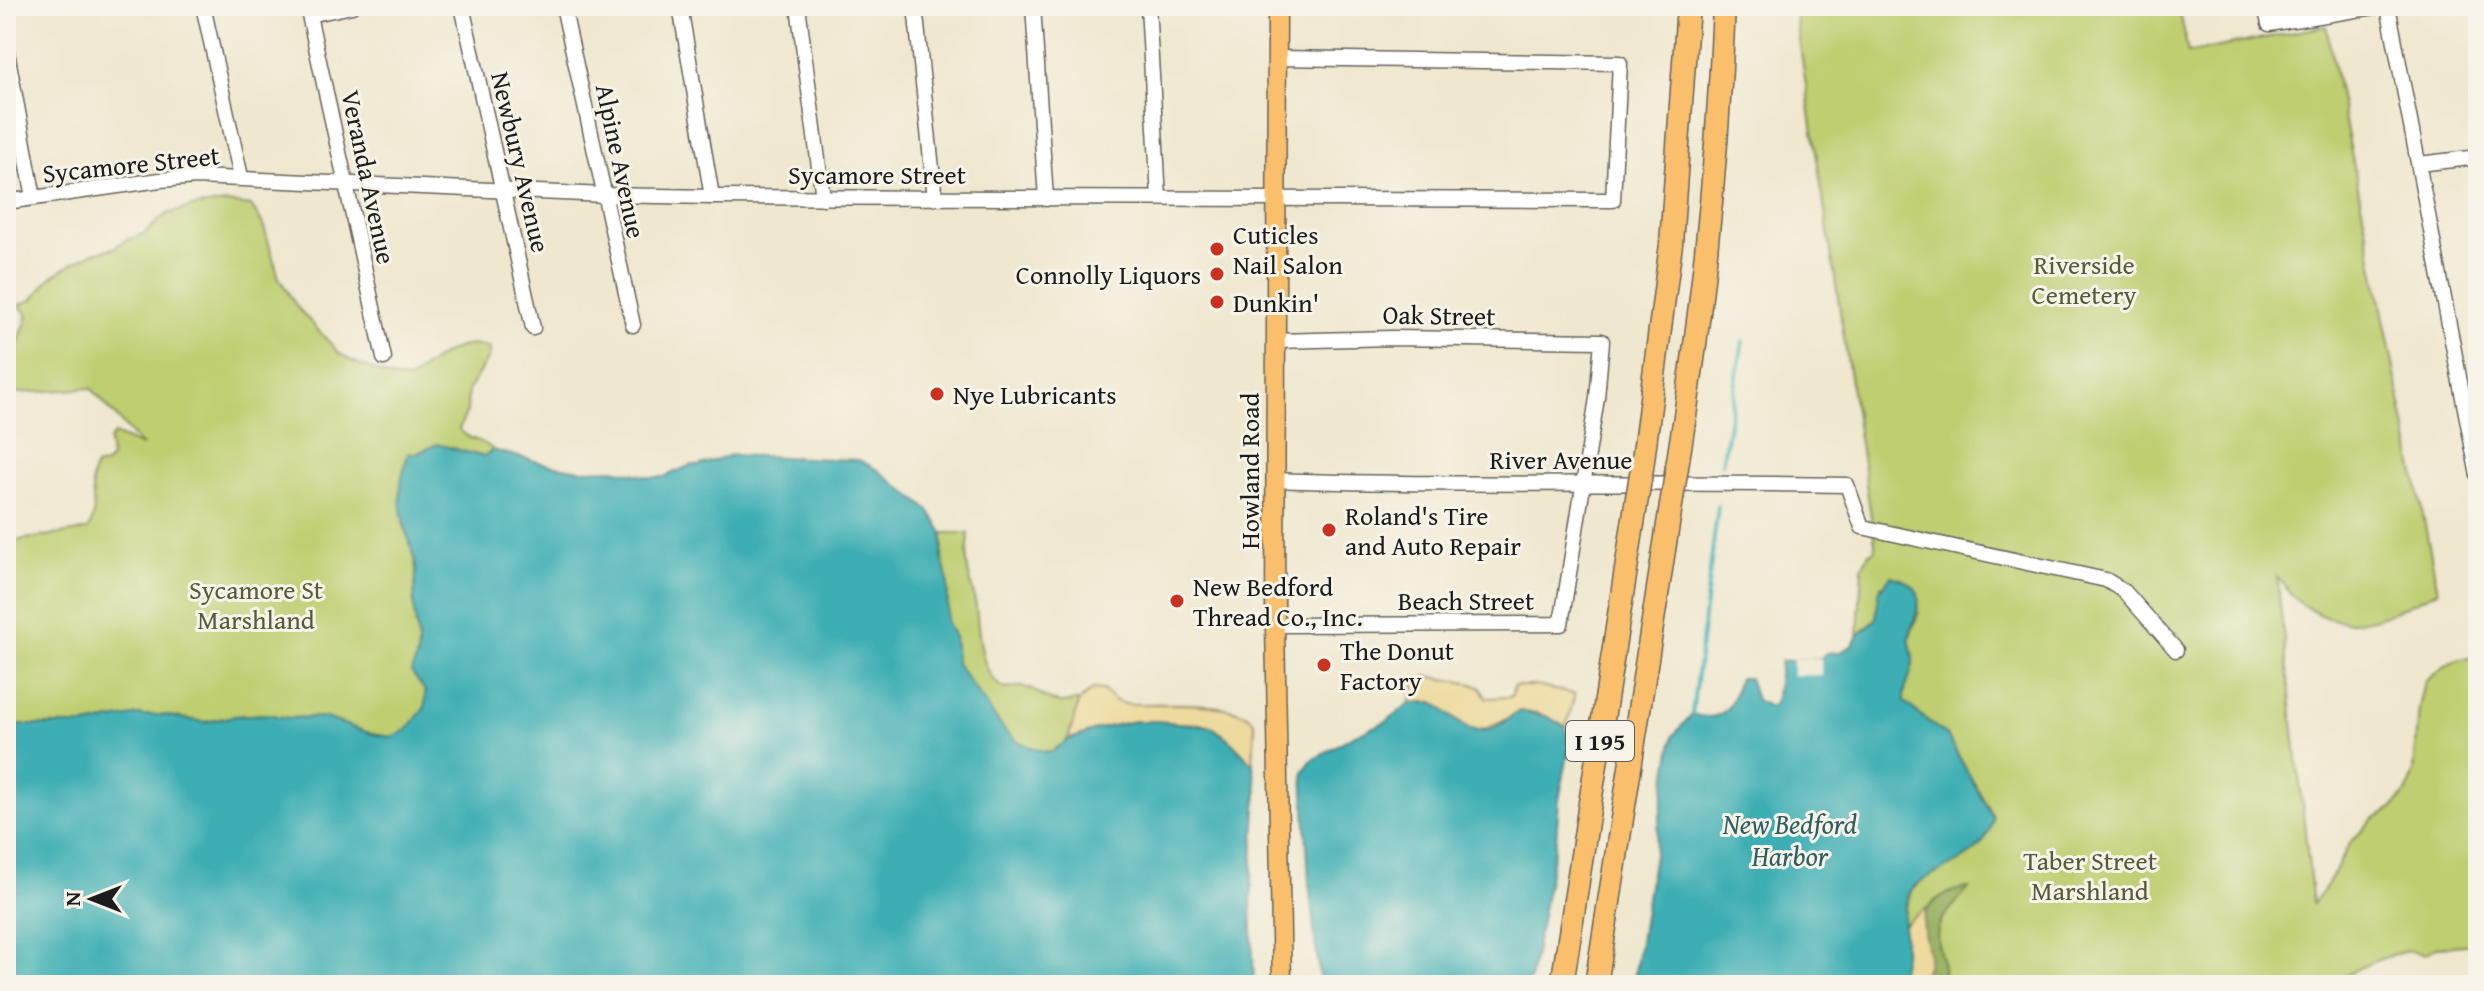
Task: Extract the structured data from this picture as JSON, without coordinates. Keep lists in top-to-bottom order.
{
  "streets": {
    "highway": ["I 195"],
    "main road": ["Howland Road"],
    "street": [
      "Alpine Avenue",
      "Newbury Avenue",
      "Sycamore Street",
      "Veranda Avenue",
      "Oak Street",
      "River Avenue",
      "Beach Street"
    ]
  },
  "crossings": [
    ["Alpine Avenue", "Sycamore Street"],
    ["Newbury Avenue", "Sycamore Street"],
    ["Sycamore Street", "Veranda Avenue"],
    ["Sycamore Street", "Howland Road"],
    ["Oak Street", "River Avenue"],
    ["Oak Street", "Howland Road"],
    ["Oak Street", "Beach Street"],
    ["River Avenue", "Howland Road"],
    ["River Avenue", "Beach Street"],
    ["Howland Road", "Beach Street"]
  ],
  "water": ["New Bedford Harbor"],
  "parks": ["Riverside Cemetery", "Sycamore St Marshland", "Taber Street Marshland"],
  "places": [
    "Cuticles Nail Salon",
    "Connolly Liquors",
    "Dunkin'",
    "Nye Lubricants",
    "Roland's Tire and Auto Repair",
    "New Bedford Thread Co., Inc.",
    "The Donut Factory"
  ],
  "north": "left"
}
